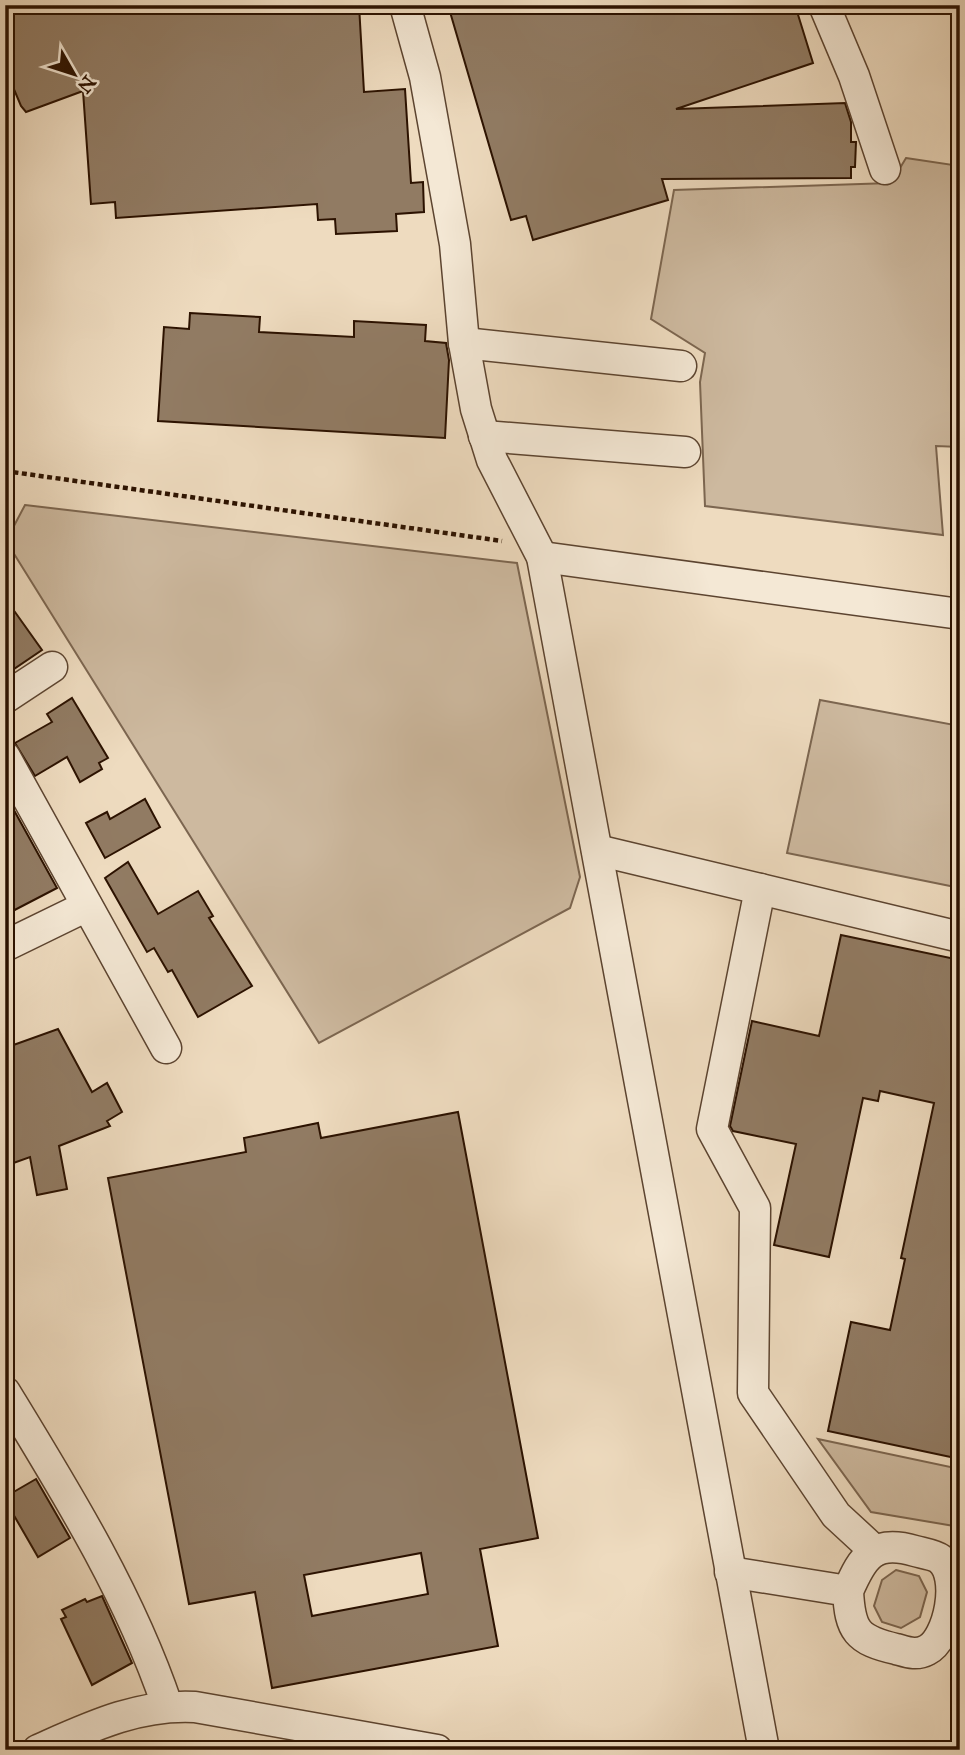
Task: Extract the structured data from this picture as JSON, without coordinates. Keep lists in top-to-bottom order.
{
  "north": "bottom right"
}
